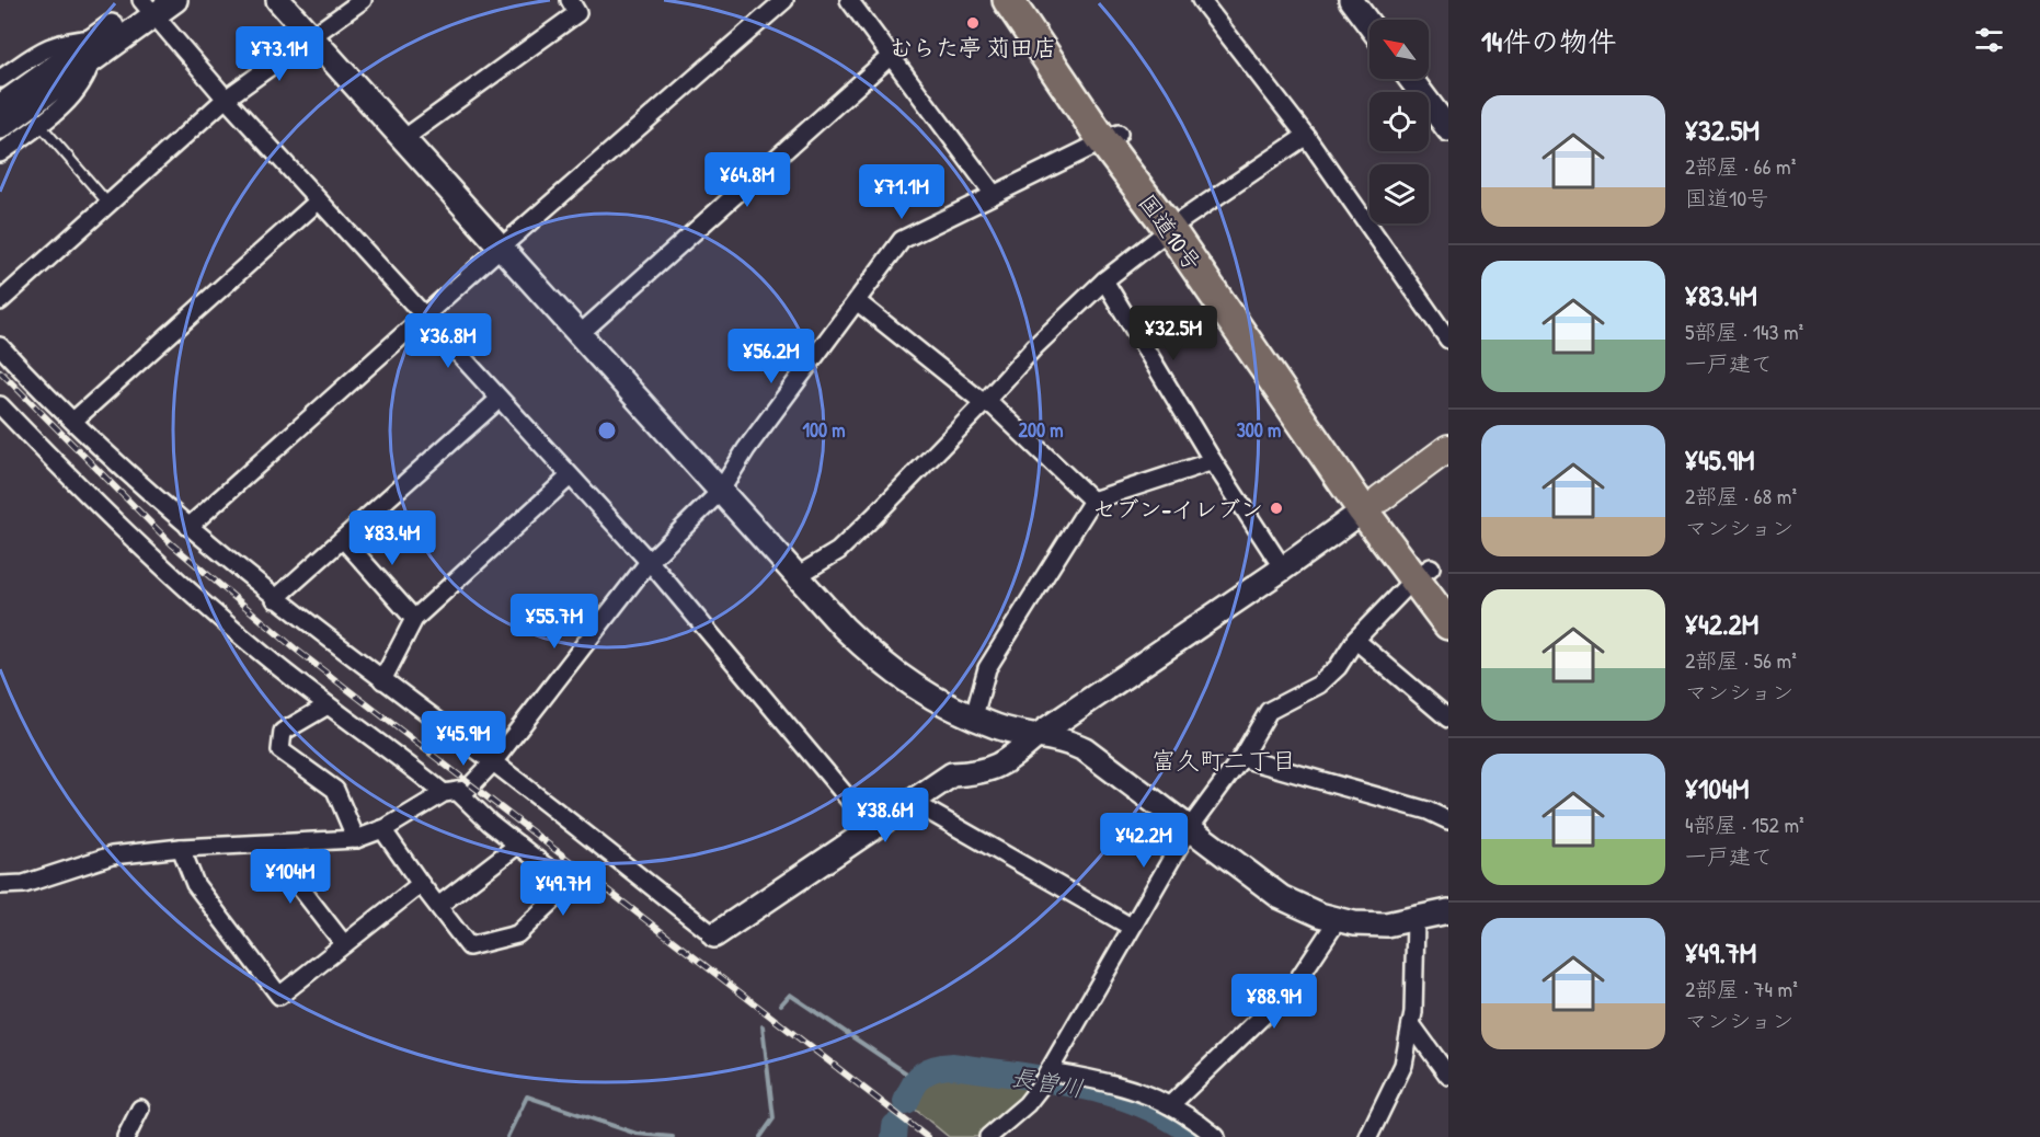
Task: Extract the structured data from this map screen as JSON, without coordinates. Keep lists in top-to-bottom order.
{
  "streets": {
    "highway": ["国道10号"]
  },
  "districts": ["富久町二丁目"],
  "water": ["長曽川"],
  "places": ["むらた亭 苅田店", "セブン-イレブン"],
  "north": "top left",
  "page": {
    "heading": "14件の物件",
    "price": [
      "¥73.1M",
      "¥64.8M",
      "¥71.1M",
      "¥32.5M",
      "¥36.8M",
      "¥56.2M",
      "¥83.4M",
      "¥55.7M",
      "¥45.9M",
      "¥38.6M",
      "¥42.2M",
      "¥104M",
      "¥49.7M",
      "¥88.9M"
    ],
    "list": [
      {
        "name": "¥32.5M",
        "note": "2部屋 · 66 m² · 国道10号"
      },
      {
        "name": "¥83.4M",
        "note": "5部屋 · 143 m² · 一戸建て"
      },
      {
        "name": "¥45.9M",
        "note": "2部屋 · 68 m² · マンション"
      },
      {
        "name": "¥42.2M",
        "note": "2部屋 · 56 m² · マンション"
      },
      {
        "name": "¥104M",
        "note": "4部屋 · 152 m² · 一戸建て"
      },
      {
        "name": "¥49.7M",
        "note": "2部屋 · 74 m² · マンション"
      }
    ]
  },
  "rings": ["100 m", "200 m", "300 m"]
}
